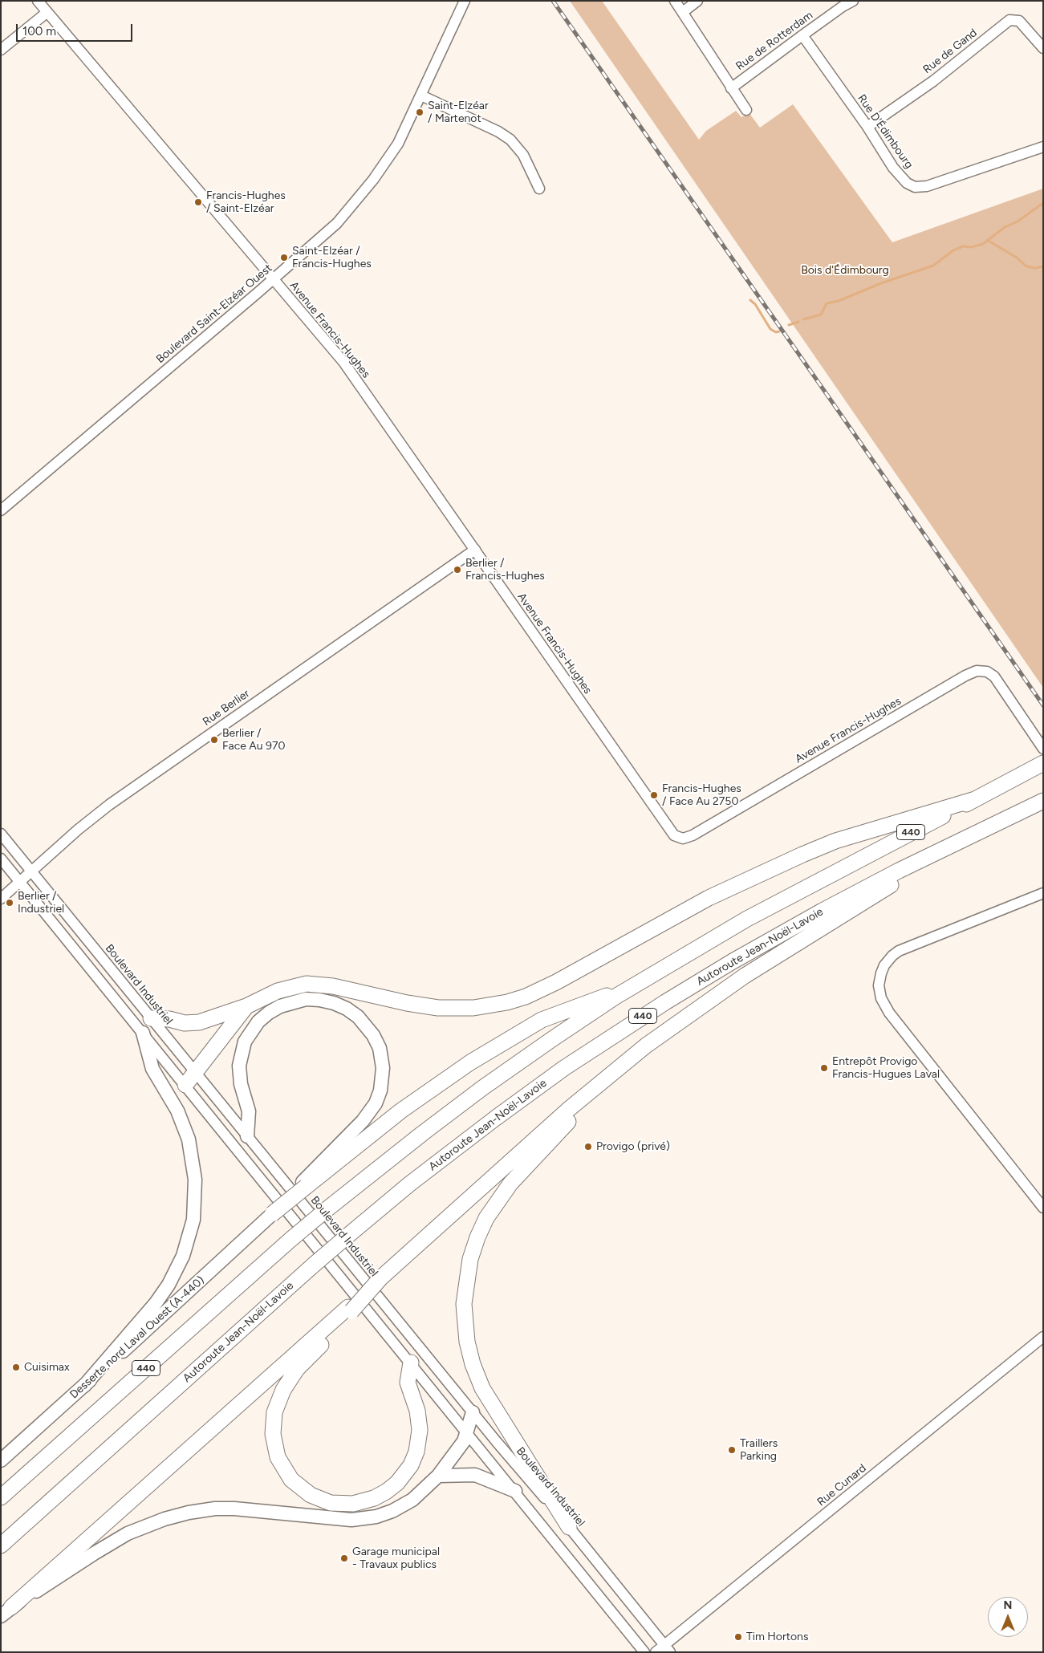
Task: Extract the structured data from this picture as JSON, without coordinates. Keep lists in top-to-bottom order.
{
  "streets": {
    "highway": ["440", "Autoroute Jean-Noël-Lavoie"],
    "main road": ["Desserte nord Laval Ouest (A-440)"],
    "street": [
      "Rue de Rotterdam",
      "Rue de Gand",
      "Rue D'Édimbourg",
      "Boulevard Saint-Elzéar Ouest",
      "Avenue Francis-Hughes",
      "Rue Berlier",
      "Boulevard Industriel",
      "Rue Cunard"
    ]
  },
  "crossings": [
    ["Rue de Rotterdam", "Rue D'Édimbourg"],
    ["Rue de Gand", "Rue D'Édimbourg"],
    ["Boulevard Saint-Elzéar Ouest", "Avenue Francis-Hughes"],
    ["Avenue Francis-Hughes", "Rue Berlier"],
    ["Rue Berlier", "Boulevard Industriel"],
    ["Boulevard Industriel", "Rue Cunard"]
  ],
  "parks": ["Bois d'Édimbourg"],
  "places": [
    "Saint-Elzéar / Martenot",
    "Francis-Hughes / Saint-Elzéar",
    "Saint-Elzéar / Francis-Hughes",
    "Berlier / Francis-Hughes",
    "Berlier / Face Au 970",
    "Francis-Hughes / Face Au 2750",
    "Berlier / Industriel",
    "Entrepôt Provigo Francis-Hugues Laval",
    "Provigo (privé)",
    "Cuisimax",
    "Traillers Parking",
    "Garage municipal - Travaux publics",
    "Tim Hortons"
  ],
  "scale_bar": "100 m",
  "north": "top"
}
